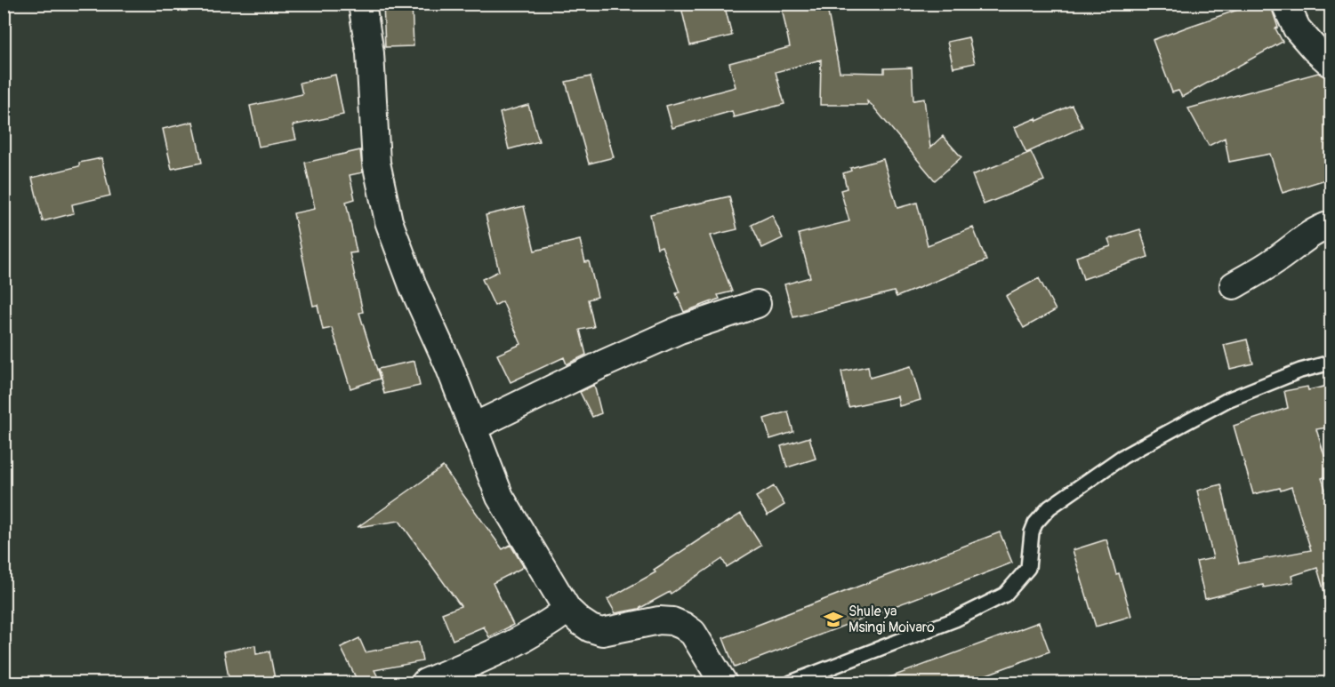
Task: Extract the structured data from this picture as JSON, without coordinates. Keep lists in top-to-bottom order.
{
  "places": {
    "school or university": ["Shule ya Msingi Moivaro"]
  }
}
